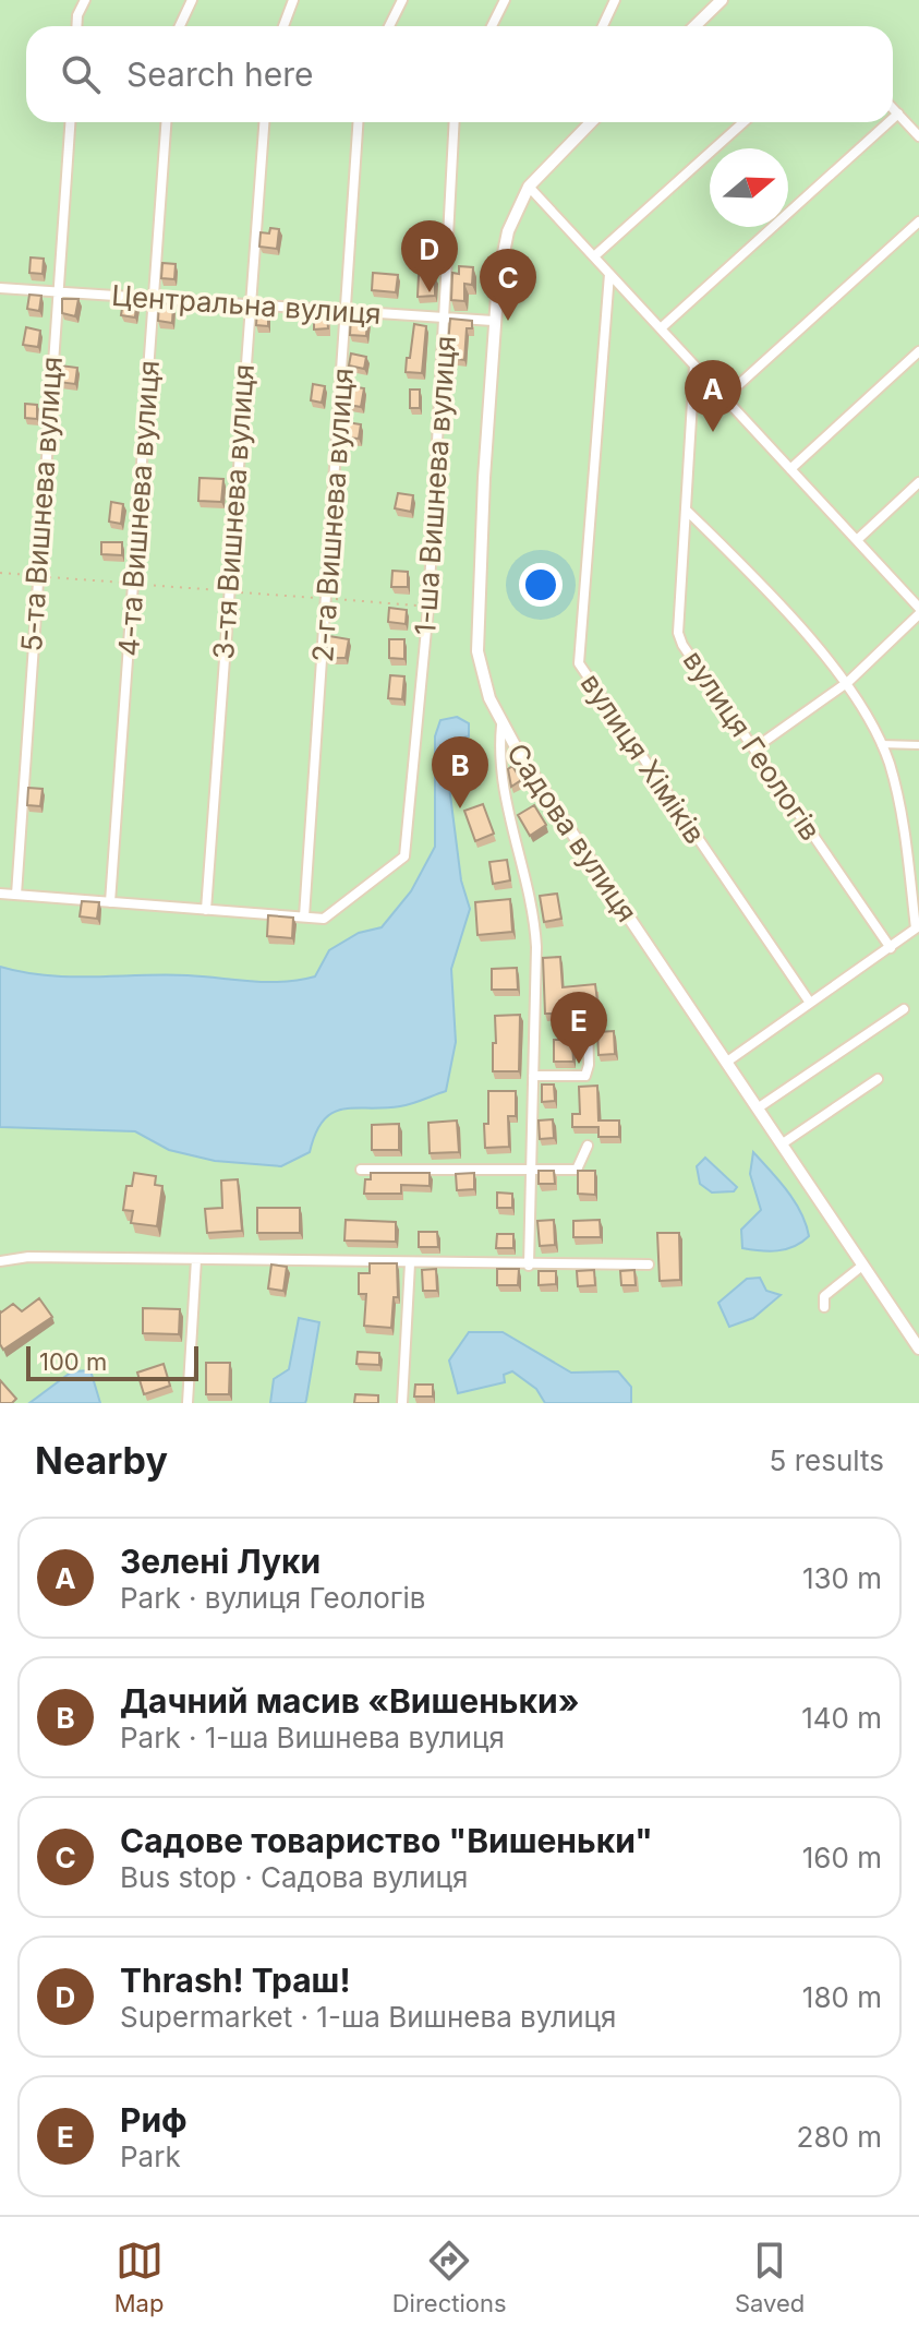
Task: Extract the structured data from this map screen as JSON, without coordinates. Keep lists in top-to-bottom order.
{
  "streets": {
    "street": [
      "Центральна вулиця",
      "1-ша Вишнева вулиця",
      "5-та Вишнева вулиця",
      "4-та Вишнева вулиця",
      "3-тя Вишнева вулиця",
      "2-га Вишнева вулиця",
      "вулиця Геологів",
      "вулиця Хіміків",
      "Садова вулиця"
    ]
  },
  "crossings": [
    ["Центральна вулиця", "1-ша Вишнева вулиця"],
    ["Центральна вулиця", "5-та Вишнева вулиця"],
    ["Центральна вулиця", "4-та Вишнева вулиця"],
    ["Центральна вулиця", "3-тя Вишнева вулиця"],
    ["Центральна вулиця", "2-га Вишнева вулиця"],
    ["Центральна вулиця", "Садова вулиця"],
    ["1-ша Вишнева вулиця", "2-га Вишнева вулиця"]
  ],
  "scale_bar": "100 m",
  "north": "right",
  "page": {
    "search": "Search here",
    "pins": [
      "D",
      "C",
      "A",
      "B",
      "E"
    ],
    "scale": "100 m",
    "heading": ["Nearby", "5 results"],
    "list": [
      {
        "mark": "A",
        "name": "Зелені Луки",
        "note": "Park · вулиця Геологів",
        "value": "130 m"
      },
      {
        "mark": "B",
        "name": "Дачний масив «Вишеньки»",
        "note": "Park · 1-ша Вишнева вулиця",
        "value": "140 m"
      },
      {
        "mark": "C",
        "name": "Садове товариство \"Вишеньки\"",
        "note": "Bus stop · Садова вулиця",
        "value": "160 m"
      },
      {
        "mark": "D",
        "name": "Thrash! Траш!",
        "note": "Supermarket · 1-ша Вишнева вулиця",
        "value": "180 m"
      },
      {
        "mark": "E",
        "name": "Риф",
        "note": "Park",
        "value": "280 m"
      }
    ],
    "nav": ["Map", "Directions", "Saved"]
  }
}
